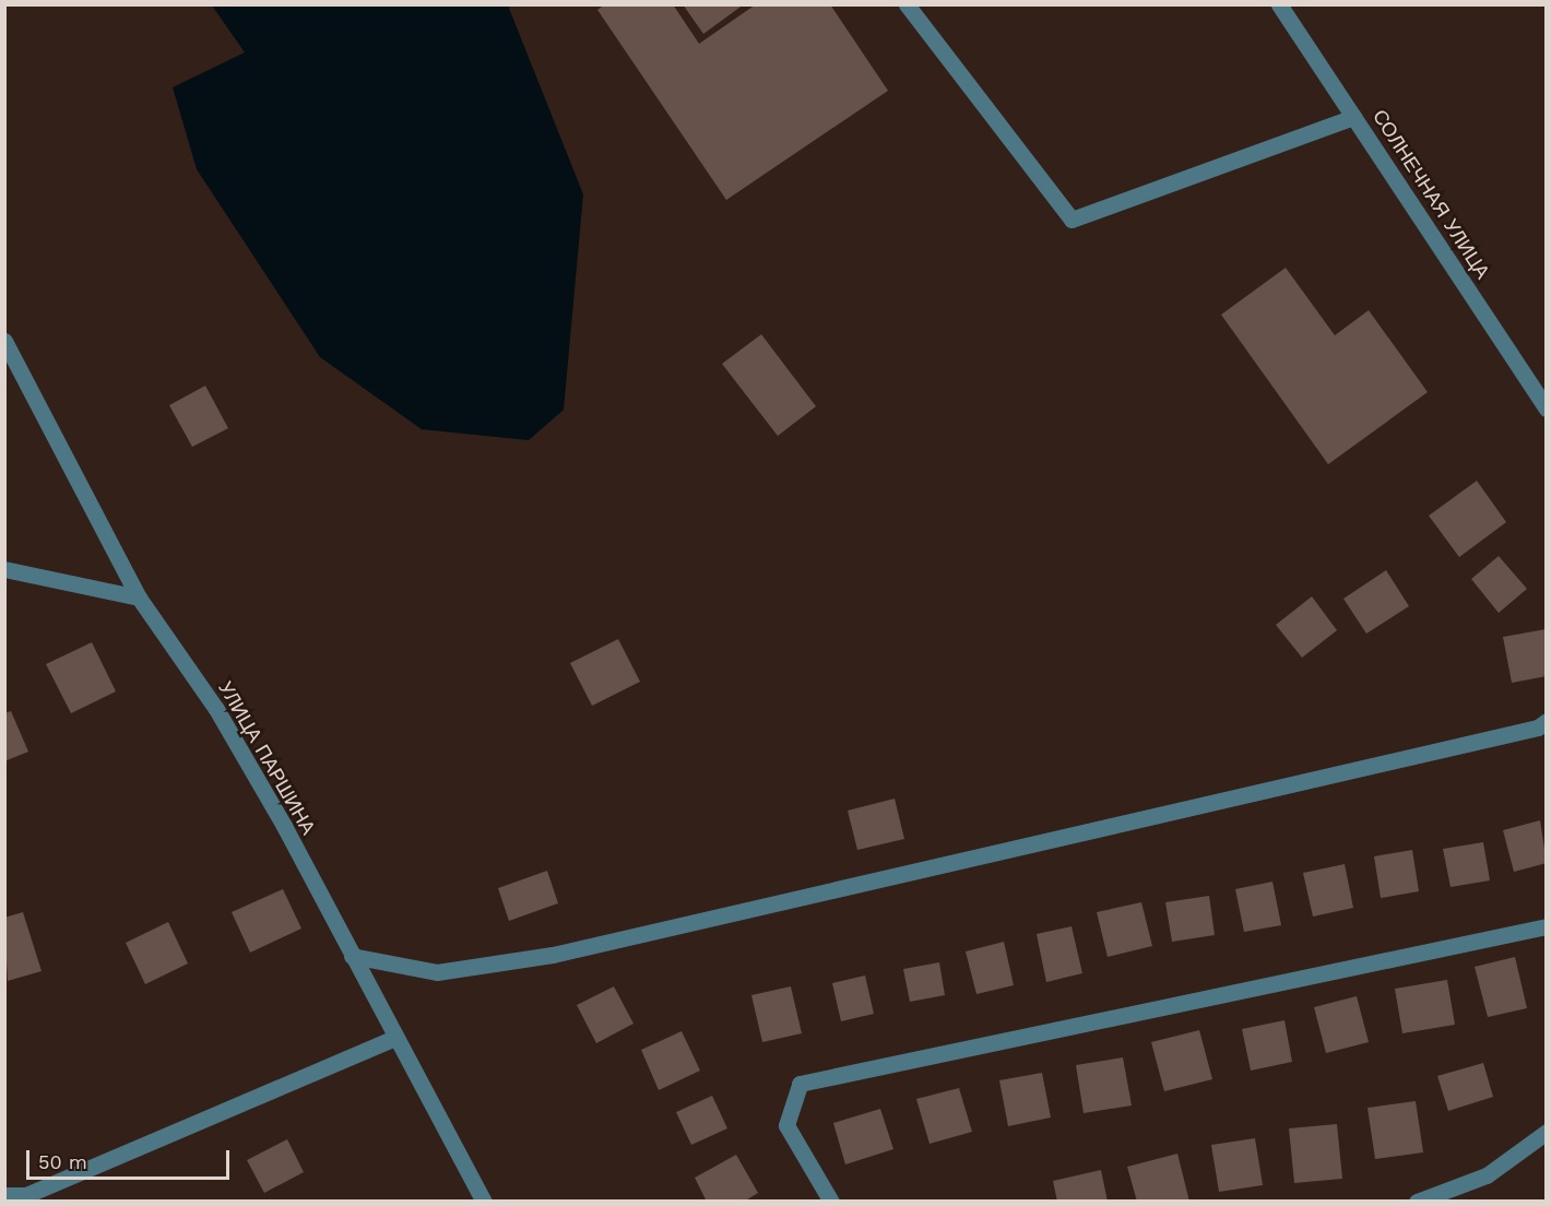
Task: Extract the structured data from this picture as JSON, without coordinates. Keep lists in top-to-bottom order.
{
  "streets": {
    "street": ["СОЛНЕЧНАЯ УЛИЦА", "УЛИЦА ПАРШИНА"]
  },
  "scale_bar": "50 m"
}
